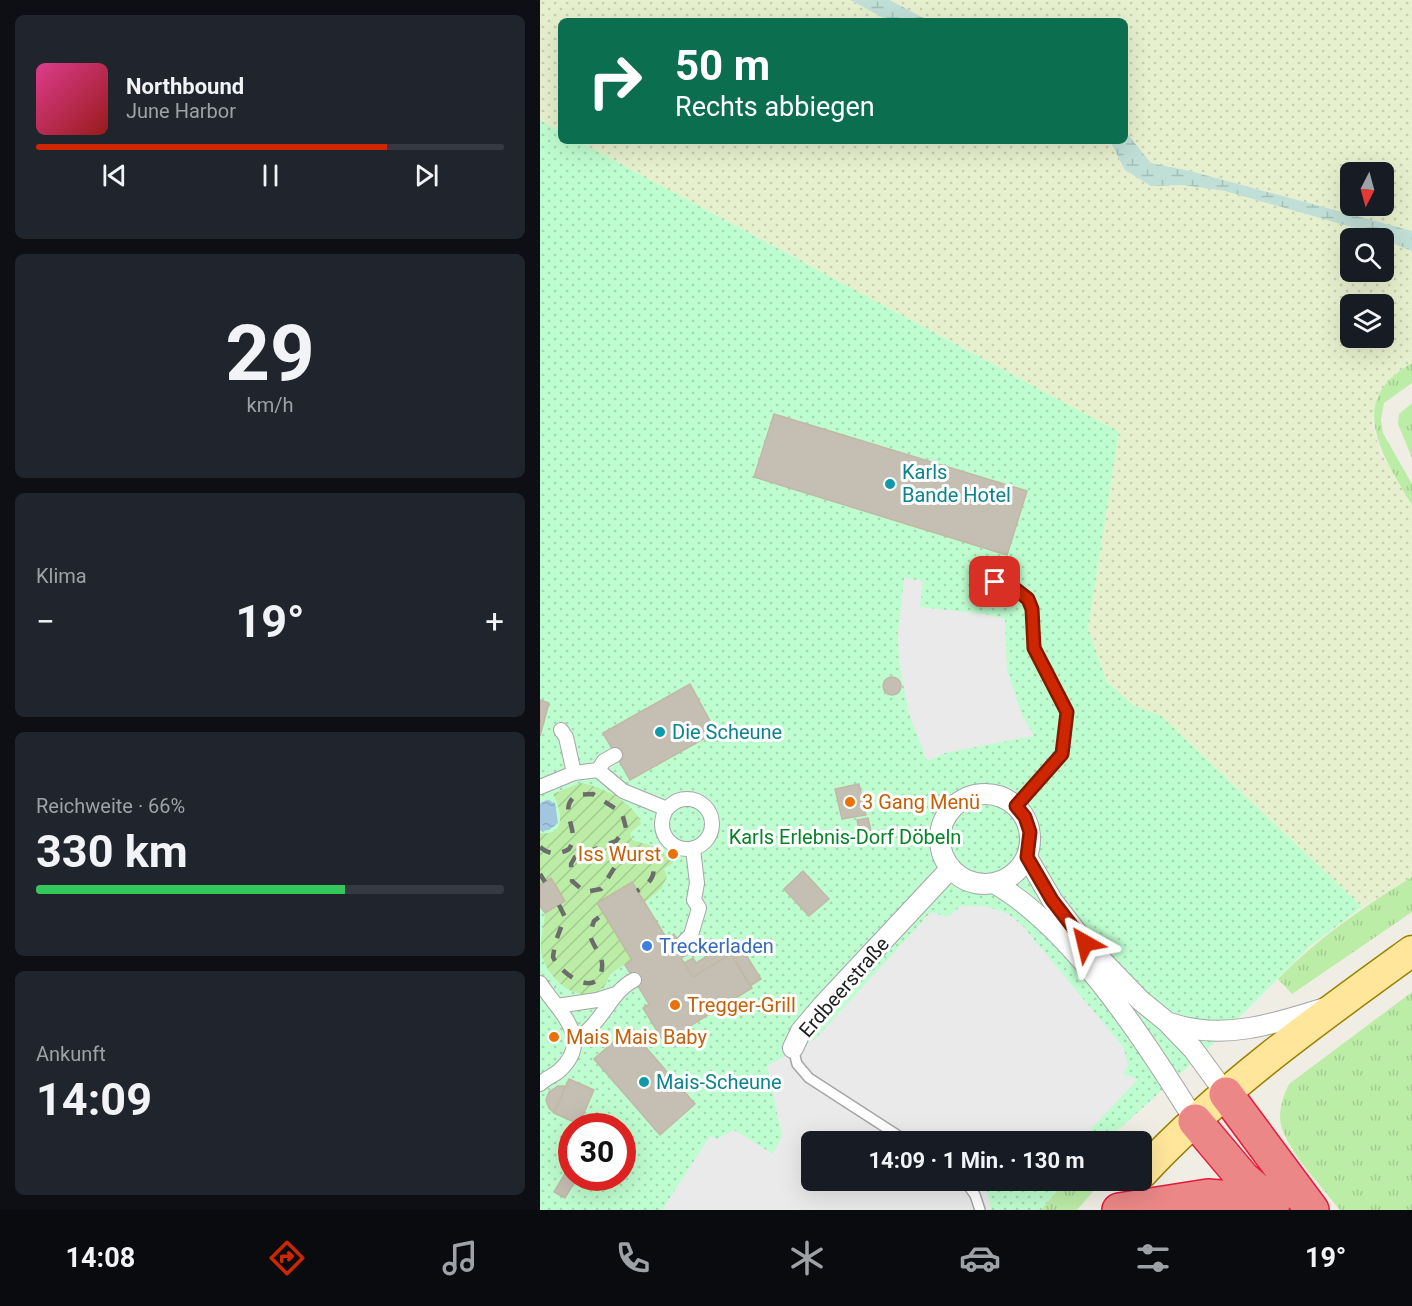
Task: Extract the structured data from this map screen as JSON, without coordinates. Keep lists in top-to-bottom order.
{
  "streets": {
    "street": ["Erdbeerstraße"]
  },
  "parks": ["Karls Erlebnis-Dorf Döbeln"],
  "places": [
    "Karls Bande Hotel",
    "Die Scheune",
    "3 Gang Menü",
    "Iss Wurst",
    "Treckerladen",
    "Tregger-Grill",
    "Mais Mais Baby",
    "Mais-Scheune"
  ],
  "north": "bottom",
  "page": {
    "turn": ["50 m", "Rechts abbiegen"],
    "song": ["Northbound", "June Harbor"],
    "tile": [
      ["29", "km/h"],
      "Klima",
      ["Reichweite · 66%", "330 km"],
      ["Ankunft", "14:09"]
    ],
    "heat": ["−", "19°", "+"],
    "limit": "30",
    "trip": "14:09 · 1 Min. · 130 m",
    "tabs": ["14:08", "19°"]
  }
}
